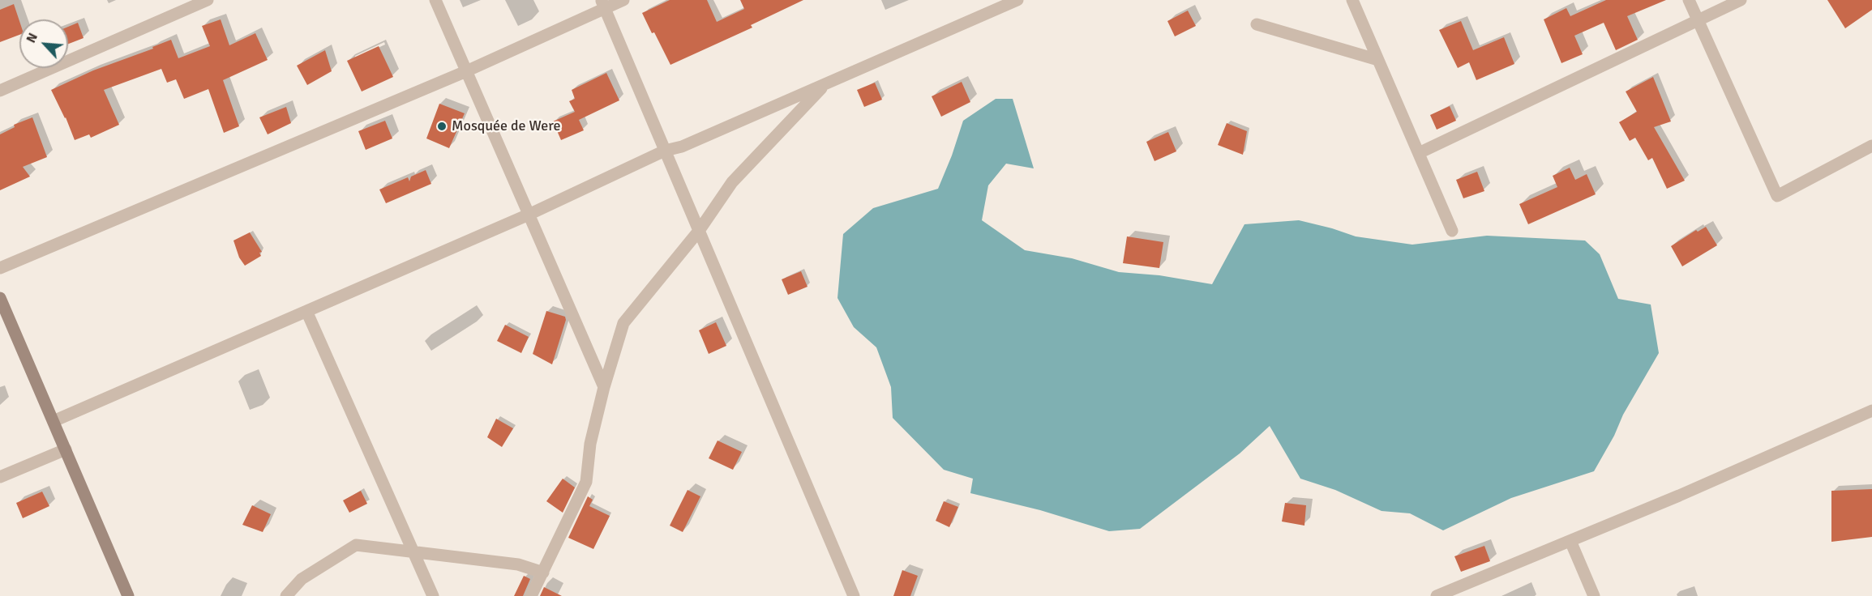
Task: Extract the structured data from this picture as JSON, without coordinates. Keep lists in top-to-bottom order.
{
  "places": ["Mosquée de Were"],
  "north": "top left"
}
